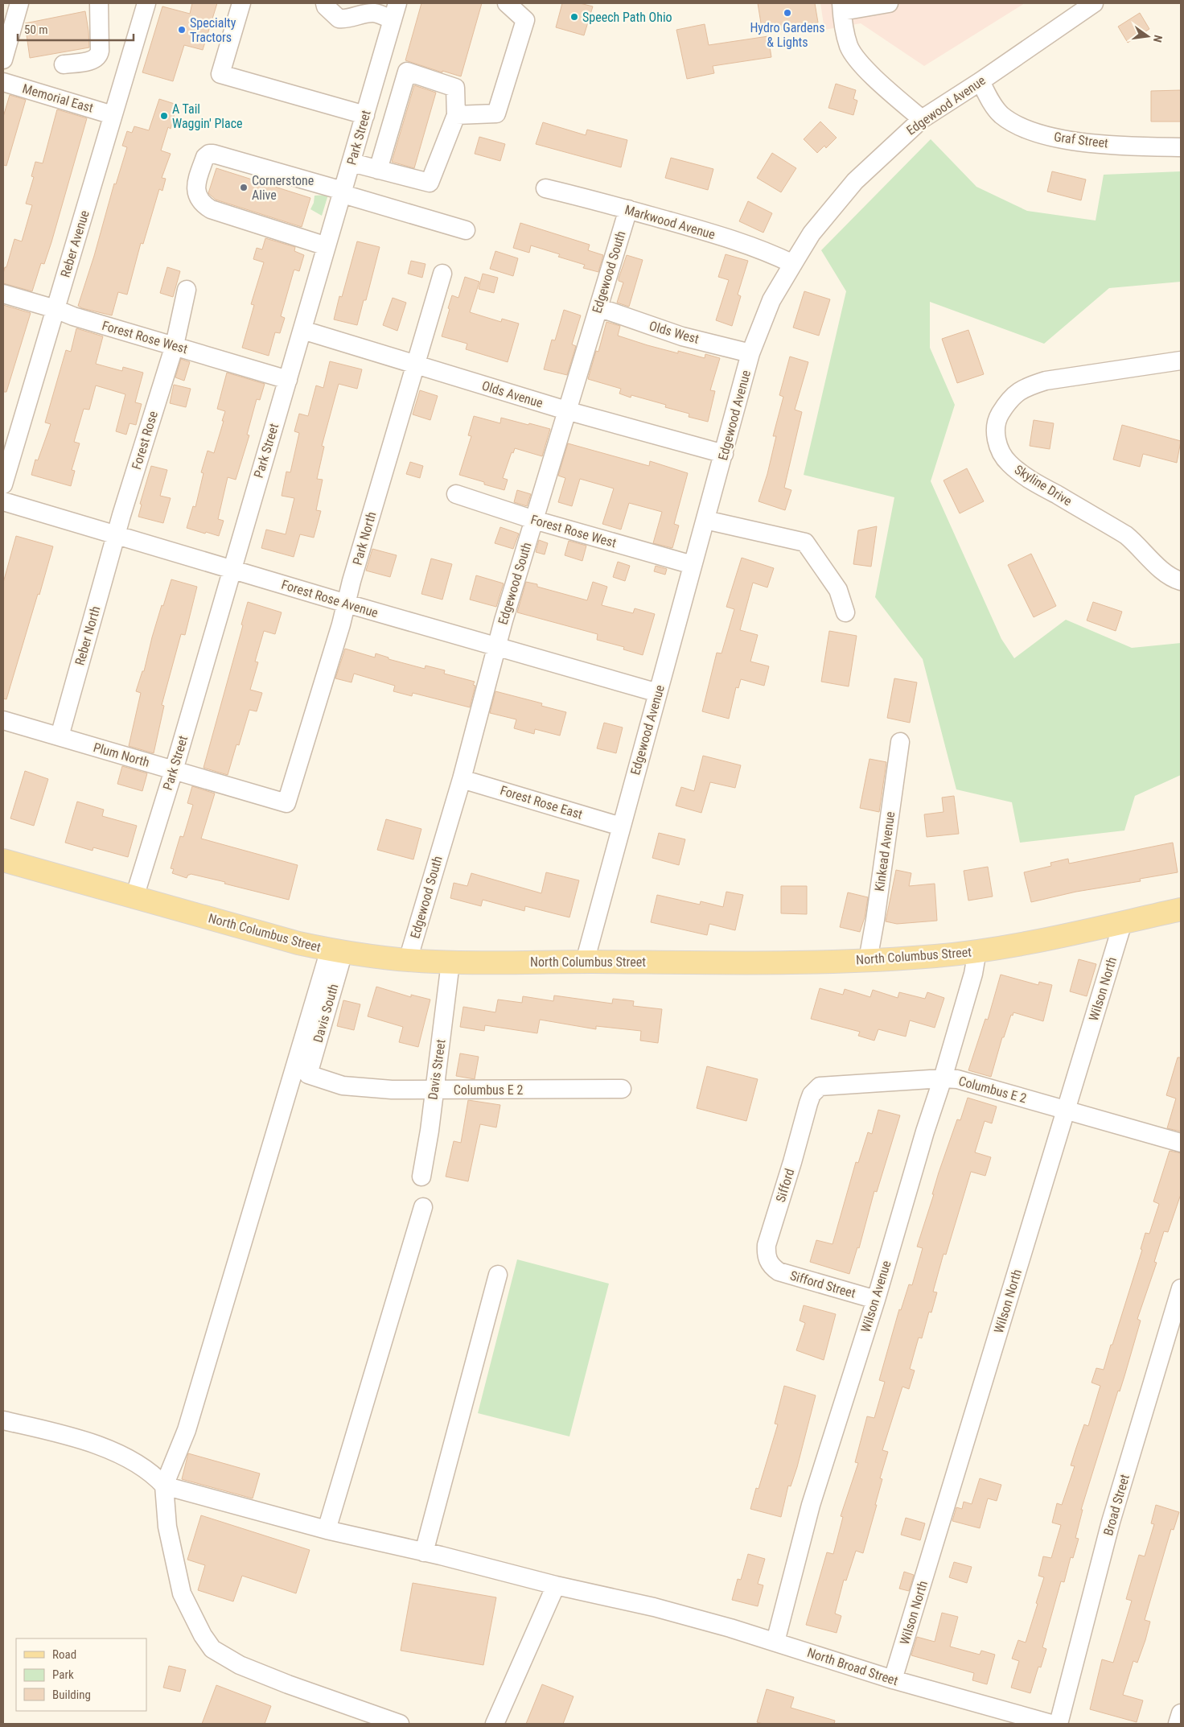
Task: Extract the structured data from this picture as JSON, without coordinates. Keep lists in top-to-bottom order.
{
  "streets": {
    "main road": ["North Columbus Street"],
    "street": [
      "Memorial East",
      "Edgewood Avenue",
      "Park Street",
      "Graf Street",
      "Markwood Avenue",
      "Reber Avenue",
      "Edgewood South",
      "Olds West",
      "Forest Rose West",
      "Olds Avenue",
      "Forest Rose",
      "Skyline Drive",
      "Park North",
      "Forest Rose Avenue",
      "Reber North",
      "Plum North",
      "Forest Rose East",
      "Kinkead Avenue",
      "Wilson North",
      "Davis South",
      "Davis Street",
      "Columbus E 2",
      "Sifford",
      "Sifford Street",
      "Wilson Avenue",
      "Broad Street",
      "North Broad Street"
    ]
  },
  "crossings": [
    ["Memorial East", "Reber Avenue"],
    ["Edgewood Avenue", "Graf Street"],
    ["Edgewood Avenue", "Markwood Avenue"],
    ["Edgewood Avenue", "Olds West"],
    ["Edgewood Avenue", "Forest Rose West"],
    ["Edgewood Avenue", "Olds Avenue"],
    ["Edgewood Avenue", "Forest Rose Avenue"],
    ["Edgewood Avenue", "Forest Rose East"],
    ["Edgewood Avenue", "North Columbus Street"],
    ["Park Street", "Forest Rose West"],
    ["Park Street", "Olds Avenue"],
    ["Park Street", "Forest Rose Avenue"],
    ["Park Street", "Plum North"],
    ["Park Street", "North Columbus Street"],
    ["Markwood Avenue", "Edgewood South"],
    ["Reber Avenue", "Forest Rose West"],
    ["Edgewood South", "Olds West"],
    ["Edgewood South", "Forest Rose West"],
    ["Edgewood South", "Olds Avenue"],
    ["Edgewood South", "Forest Rose Avenue"],
    ["Edgewood South", "Forest Rose East"],
    ["Edgewood South", "North Columbus Street"],
    ["Forest Rose West", "Forest Rose"],
    ["Olds Avenue", "Park North"],
    ["Forest Rose", "Forest Rose Avenue"],
    ["Forest Rose", "Reber North"],
    ["Park North", "Forest Rose Avenue"],
    ["Park North", "Plum North"],
    ["Forest Rose Avenue", "Reber North"],
    ["Reber North", "Plum North"],
    ["Kinkead Avenue", "North Columbus Street"],
    ["North Columbus Street", "Wilson North"],
    ["North Columbus Street", "Davis South"],
    ["North Columbus Street", "Davis Street"],
    ["North Columbus Street", "Wilson Avenue"],
    ["Wilson North", "Columbus E 2"],
    ["Wilson North", "North Broad Street"],
    ["Davis South", "Columbus E 2"],
    ["Davis Street", "Columbus E 2"],
    ["Columbus E 2", "Sifford"],
    ["Columbus E 2", "Wilson Avenue"],
    ["Sifford", "Sifford Street"],
    ["Sifford Street", "Wilson Avenue"],
    ["Wilson Avenue", "North Broad Street"]
  ],
  "places": [
    "Hydro Gardens & Lights",
    "Speech Path Ohio",
    "Specialty Tractors",
    "A Tail Waggin' Place",
    "Cornerstone Alive"
  ],
  "legend": ["Road", "Park", "Building"],
  "scale_bar": "50 m",
  "north": "right"
}
